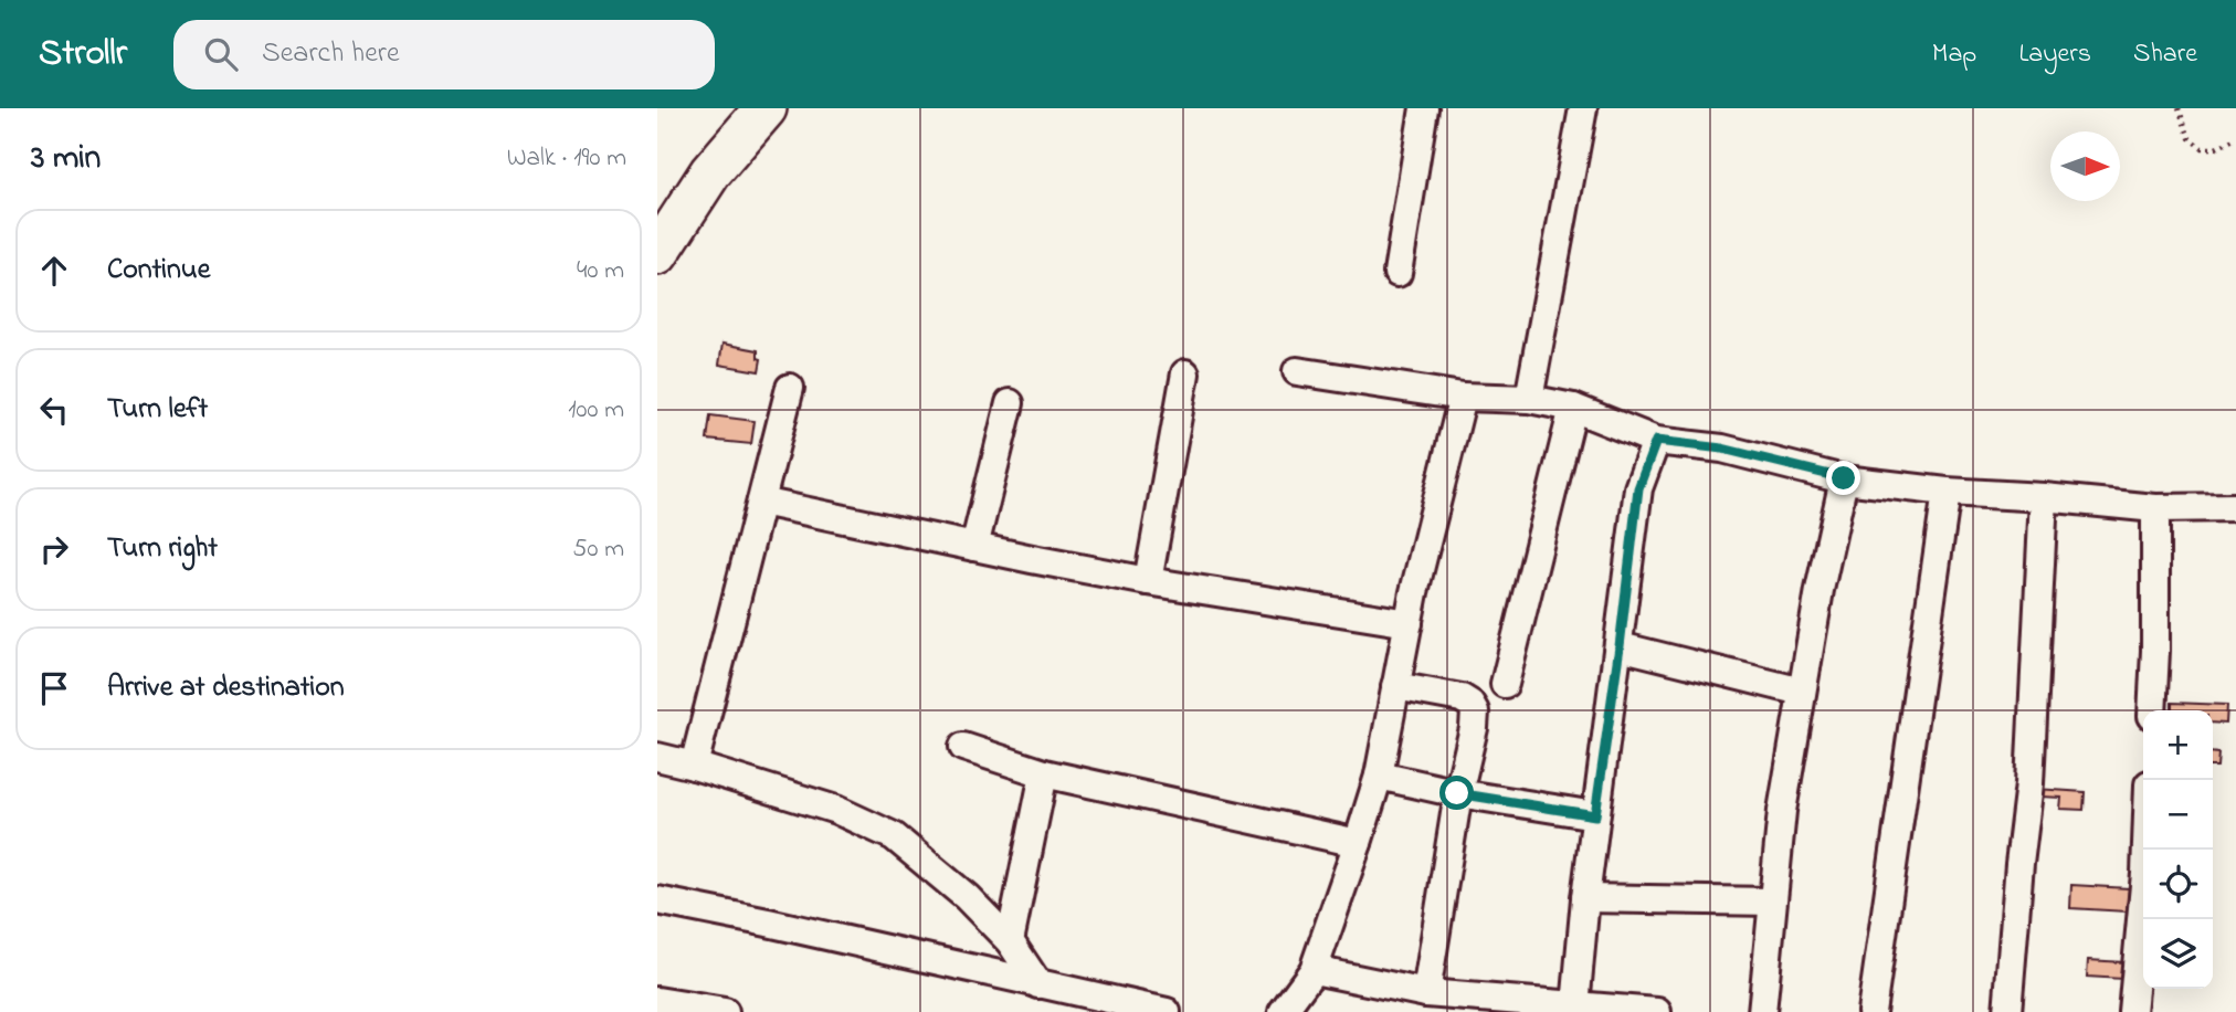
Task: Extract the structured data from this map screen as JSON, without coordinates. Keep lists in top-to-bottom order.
{
  "north": "right",
  "page": {
    "header": "Strollr",
    "search": "Search here",
    "nav": ["Map", "Layers", "Share"],
    "heading": ["3 min", "Walk · 190 m"],
    "list": [
      ["Continue", "40 m"],
      ["Turn left", "100 m"],
      ["Turn right", "50 m"],
      "Arrive at destination"
    ],
    "map_buttons": ["+", "−"]
  }
}
